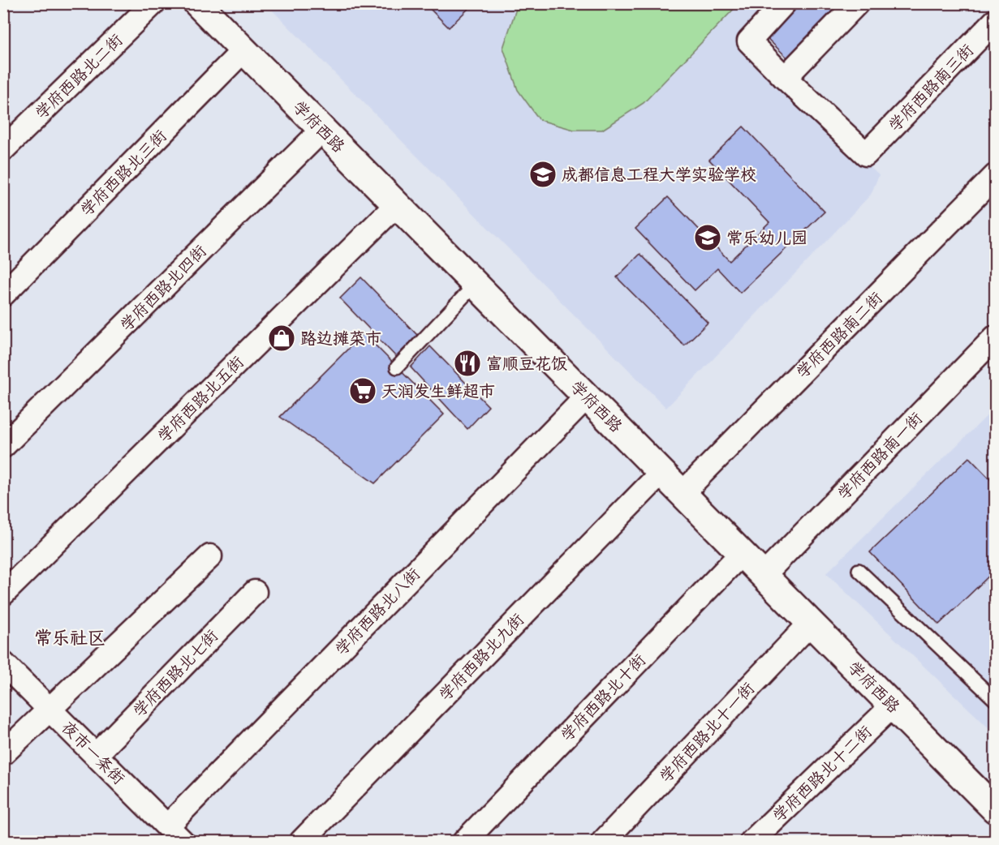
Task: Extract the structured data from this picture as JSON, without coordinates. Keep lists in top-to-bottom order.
{
  "streets": {
    "street": [
      "学府西路北二街",
      "学府西路南三街",
      "学府西路",
      "学府西路北三街",
      "学府西路北四街",
      "学府西路南二街",
      "学府西路北五街",
      "学府西路南一街",
      "学府西路北八街",
      "学府西路北九街",
      "学府西路北七街",
      "学府西路北十街",
      "学府西路北十一街",
      "夜市一条街",
      "学府西路北十二街"
    ]
  },
  "crossings": [
    ["学府西路", "学府西路北三街"],
    ["学府西路", "学府西路北四街"],
    ["学府西路", "学府西路南二街"],
    ["学府西路", "学府西路北五街"],
    ["学府西路", "学府西路南一街"],
    ["学府西路", "学府西路北八街"],
    ["学府西路", "学府西路北九街"],
    ["学府西路", "学府西路北十街"],
    ["学府西路", "学府西路北十一街"],
    ["学府西路", "学府西路北十二街"],
    ["学府西路北八街", "夜市一条街"],
    ["学府西路北七街", "夜市一条街"]
  ],
  "districts": ["常乐社区"],
  "places": {
    "school or university": ["成都信息工程大学实验学校", "常乐幼儿园"],
    "shop": ["路边摊菜市"],
    "restaurant": ["富顺豆花饭"],
    "supermarket": ["天润发生鲜超市"]
  }
}
